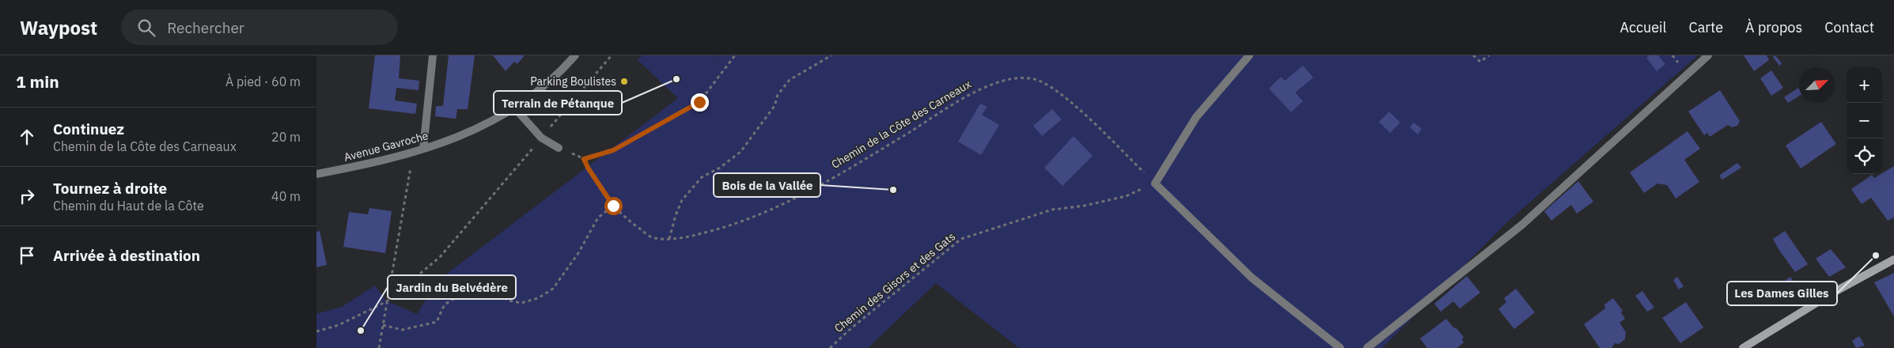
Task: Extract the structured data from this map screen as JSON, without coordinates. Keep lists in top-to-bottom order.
{
  "streets": {
    "street": ["Avenue Gavroche"],
    "path": ["Chemin de la Côte des Carneaux", "Chemin des Gisors et des Gats"]
  },
  "crossings": [
    ["Chemin de la Côte des Carneaux", "Chemin des Gisors et des Gats"]
  ],
  "places": [
    "Terrain de Pétanque",
    "Parking Boulistes",
    "Bois de la Vallée",
    "Les Dames Gilles",
    "Jardin du Belvédère"
  ],
  "north": "top right",
  "page": {
    "header": "Waypost",
    "search": "Rechercher",
    "nav": [
      "Accueil",
      "Carte",
      "À propos",
      "Contact"
    ],
    "heading": ["1 min", "À pied · 60 m"],
    "map_buttons": ["+", "−"],
    "list": [
      ["Continuez", "Chemin de la Côte des Carneaux", "20 m"],
      ["Tournez à droite", "Chemin du Haut de la Côte", "40 m"],
      "Arrivée à destination"
    ]
  }
}
